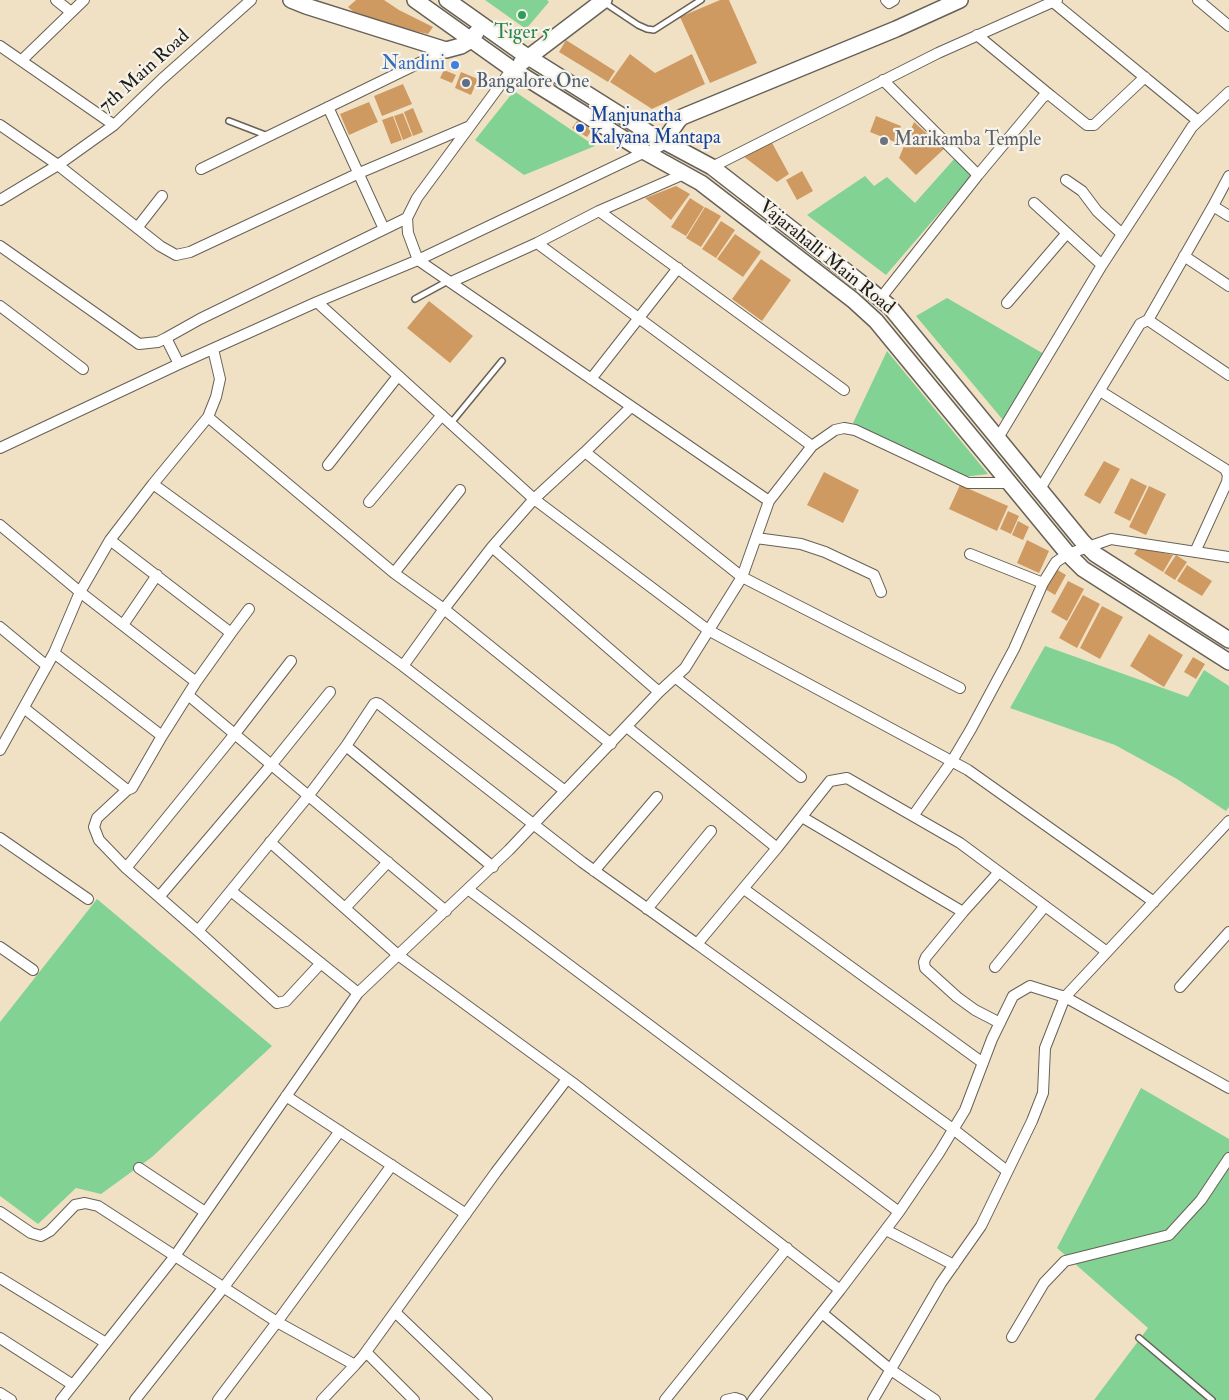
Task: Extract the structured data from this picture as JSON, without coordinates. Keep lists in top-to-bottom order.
{
  "streets": {
    "main road": ["Vajarahalli Main Road"],
    "street": ["7th Main Road"]
  },
  "places": [
    "Tiger 5",
    "Nandini",
    "Bangalore One",
    "Manjunatha Kalyana Mantapa",
    "Marikamba Temple"
  ]
}
